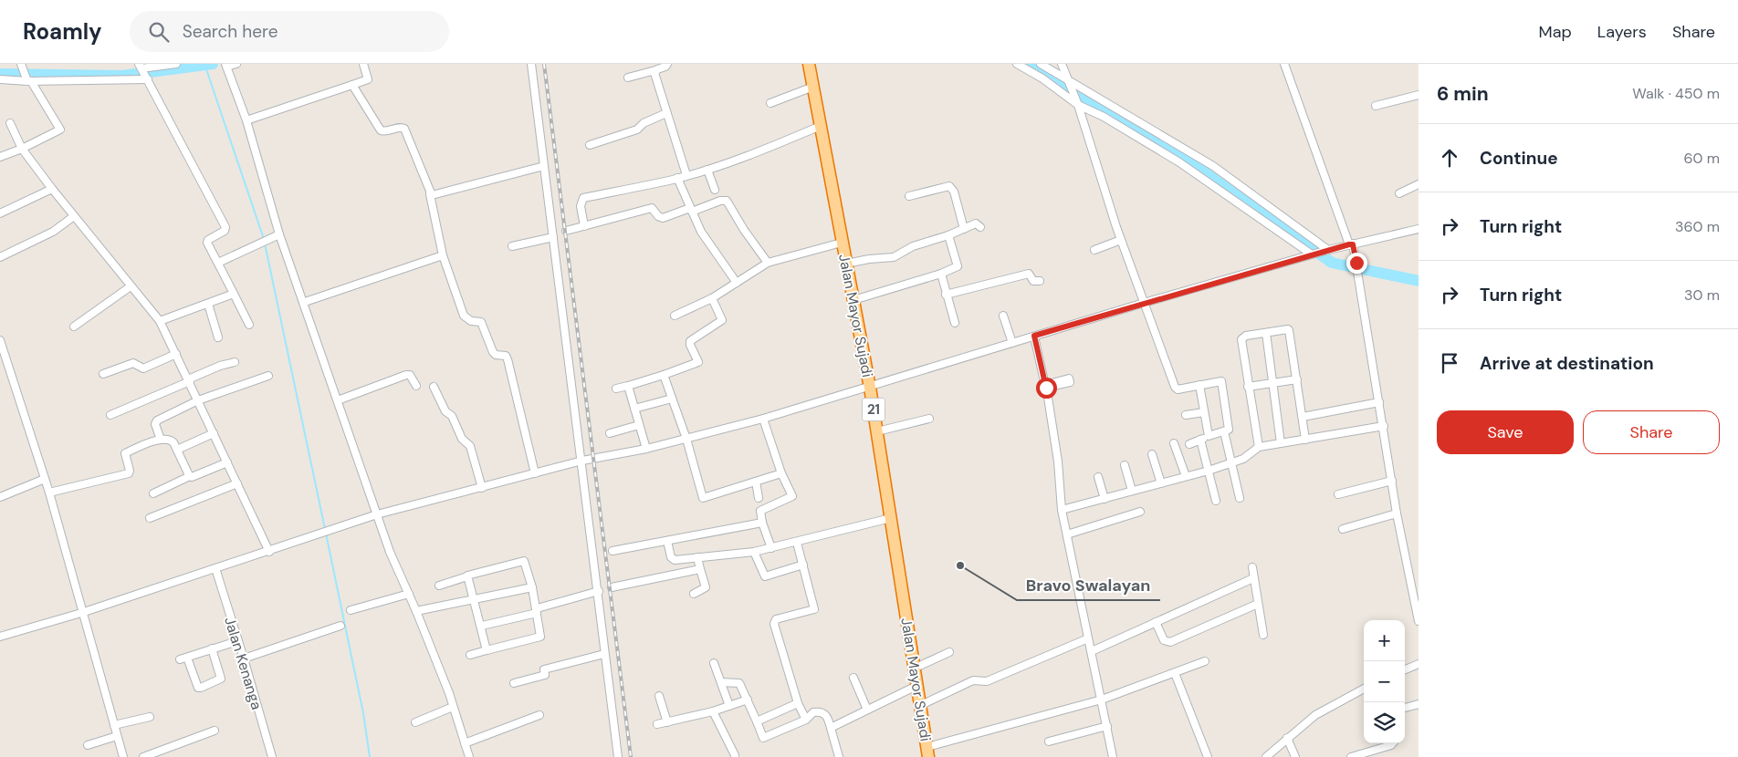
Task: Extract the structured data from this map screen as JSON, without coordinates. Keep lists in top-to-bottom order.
{
  "streets": {
    "highway": ["Jalan Mayor Sujadi", "21"],
    "street": ["Jalan Kenanga"]
  },
  "places": ["Bravo Swalayan"],
  "page": {
    "header": "Roamly",
    "search": "Search here",
    "nav": ["Map", "Layers", "Share"],
    "heading": ["6 min", "Walk · 450 m"],
    "list": [
      ["Continue", "60 m"],
      ["Turn right", "360 m"],
      ["Turn right", "30 m"],
      "Arrive at destination"
    ],
    "buttons": ["Save", "Share"],
    "map_buttons": ["+", "−"]
  }
}
